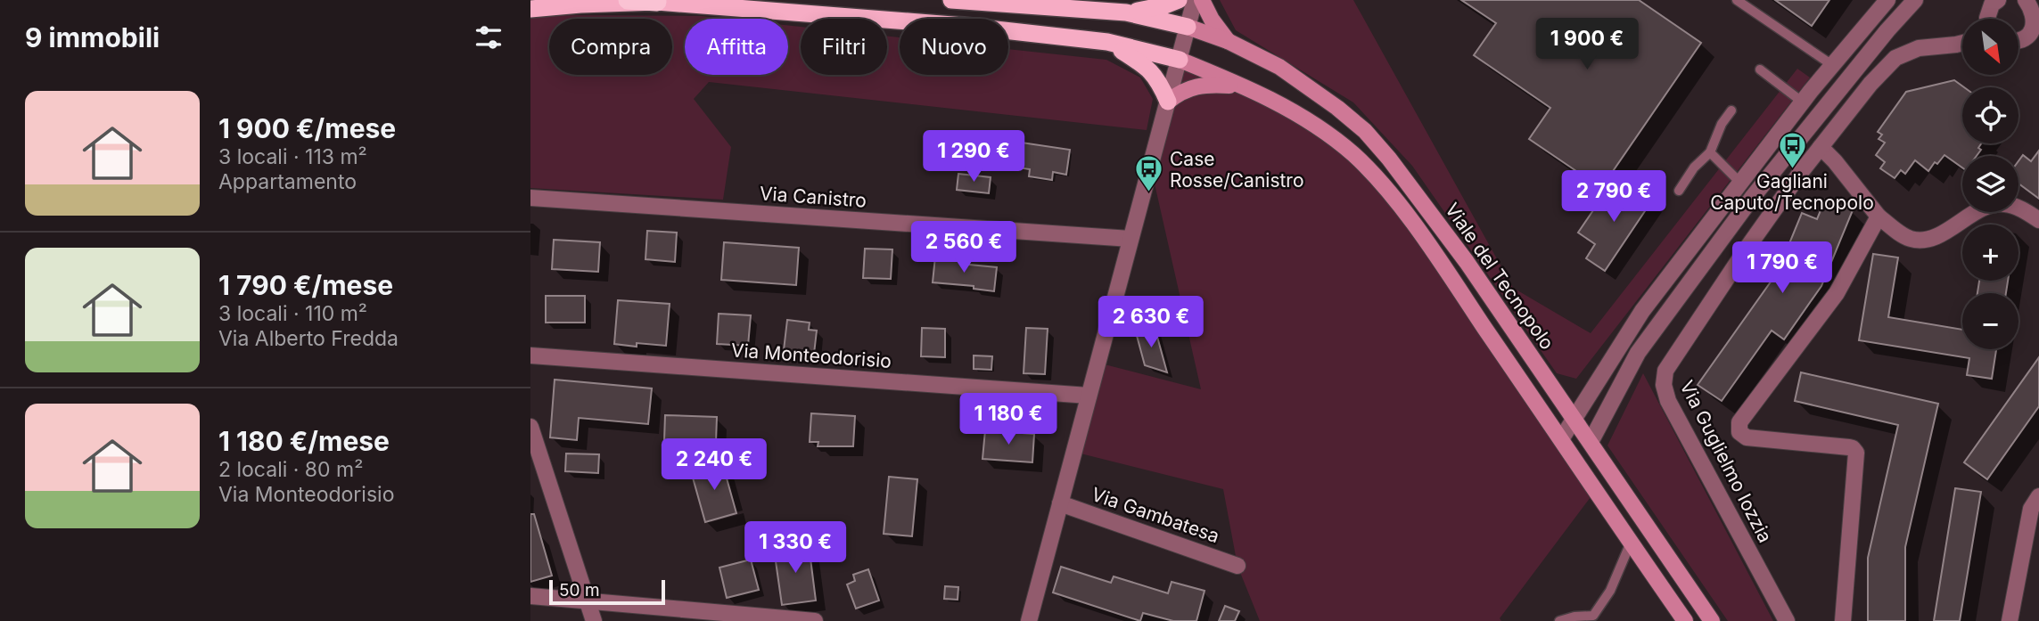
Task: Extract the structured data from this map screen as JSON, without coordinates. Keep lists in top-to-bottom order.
{
  "streets": {
    "main road": ["Viale del Tecnopolo"],
    "street": [
      "Via Canistro",
      "Via Monteodorisio",
      "Via Guglielmo Iozzia",
      "Via Gambatesa"
    ]
  },
  "places": {
    "bus stop": ["Gagliani Caputo/Tecnopolo", "Case Rosse/Canistro"]
  },
  "scale_bar": "50 m",
  "north": "bottom right",
  "page": {
    "heading": "9 immobili",
    "price": [
      "1 900 €",
      "1 290 €",
      "2 790 €",
      "2 560 €",
      "1 790 €",
      "2 630 €",
      "1 180 €",
      "2 240 €",
      "1 330 €"
    ],
    "map_buttons": ["+", "−"],
    "chip": [
      "Compra",
      "Affitta",
      "Filtri",
      "Nuovo"
    ],
    "list": [
      {
        "name": "1 900 €/mese",
        "note": "3 locali · 113 m² · Appartamento"
      },
      {
        "name": "1 790 €/mese",
        "note": "3 locali · 110 m² · Via Alberto Fredda"
      },
      {
        "name": "1 180 €/mese",
        "note": "2 locali · 80 m² · Via Monteodorisio"
      }
    ],
    "scale": "50 m"
  }
}
